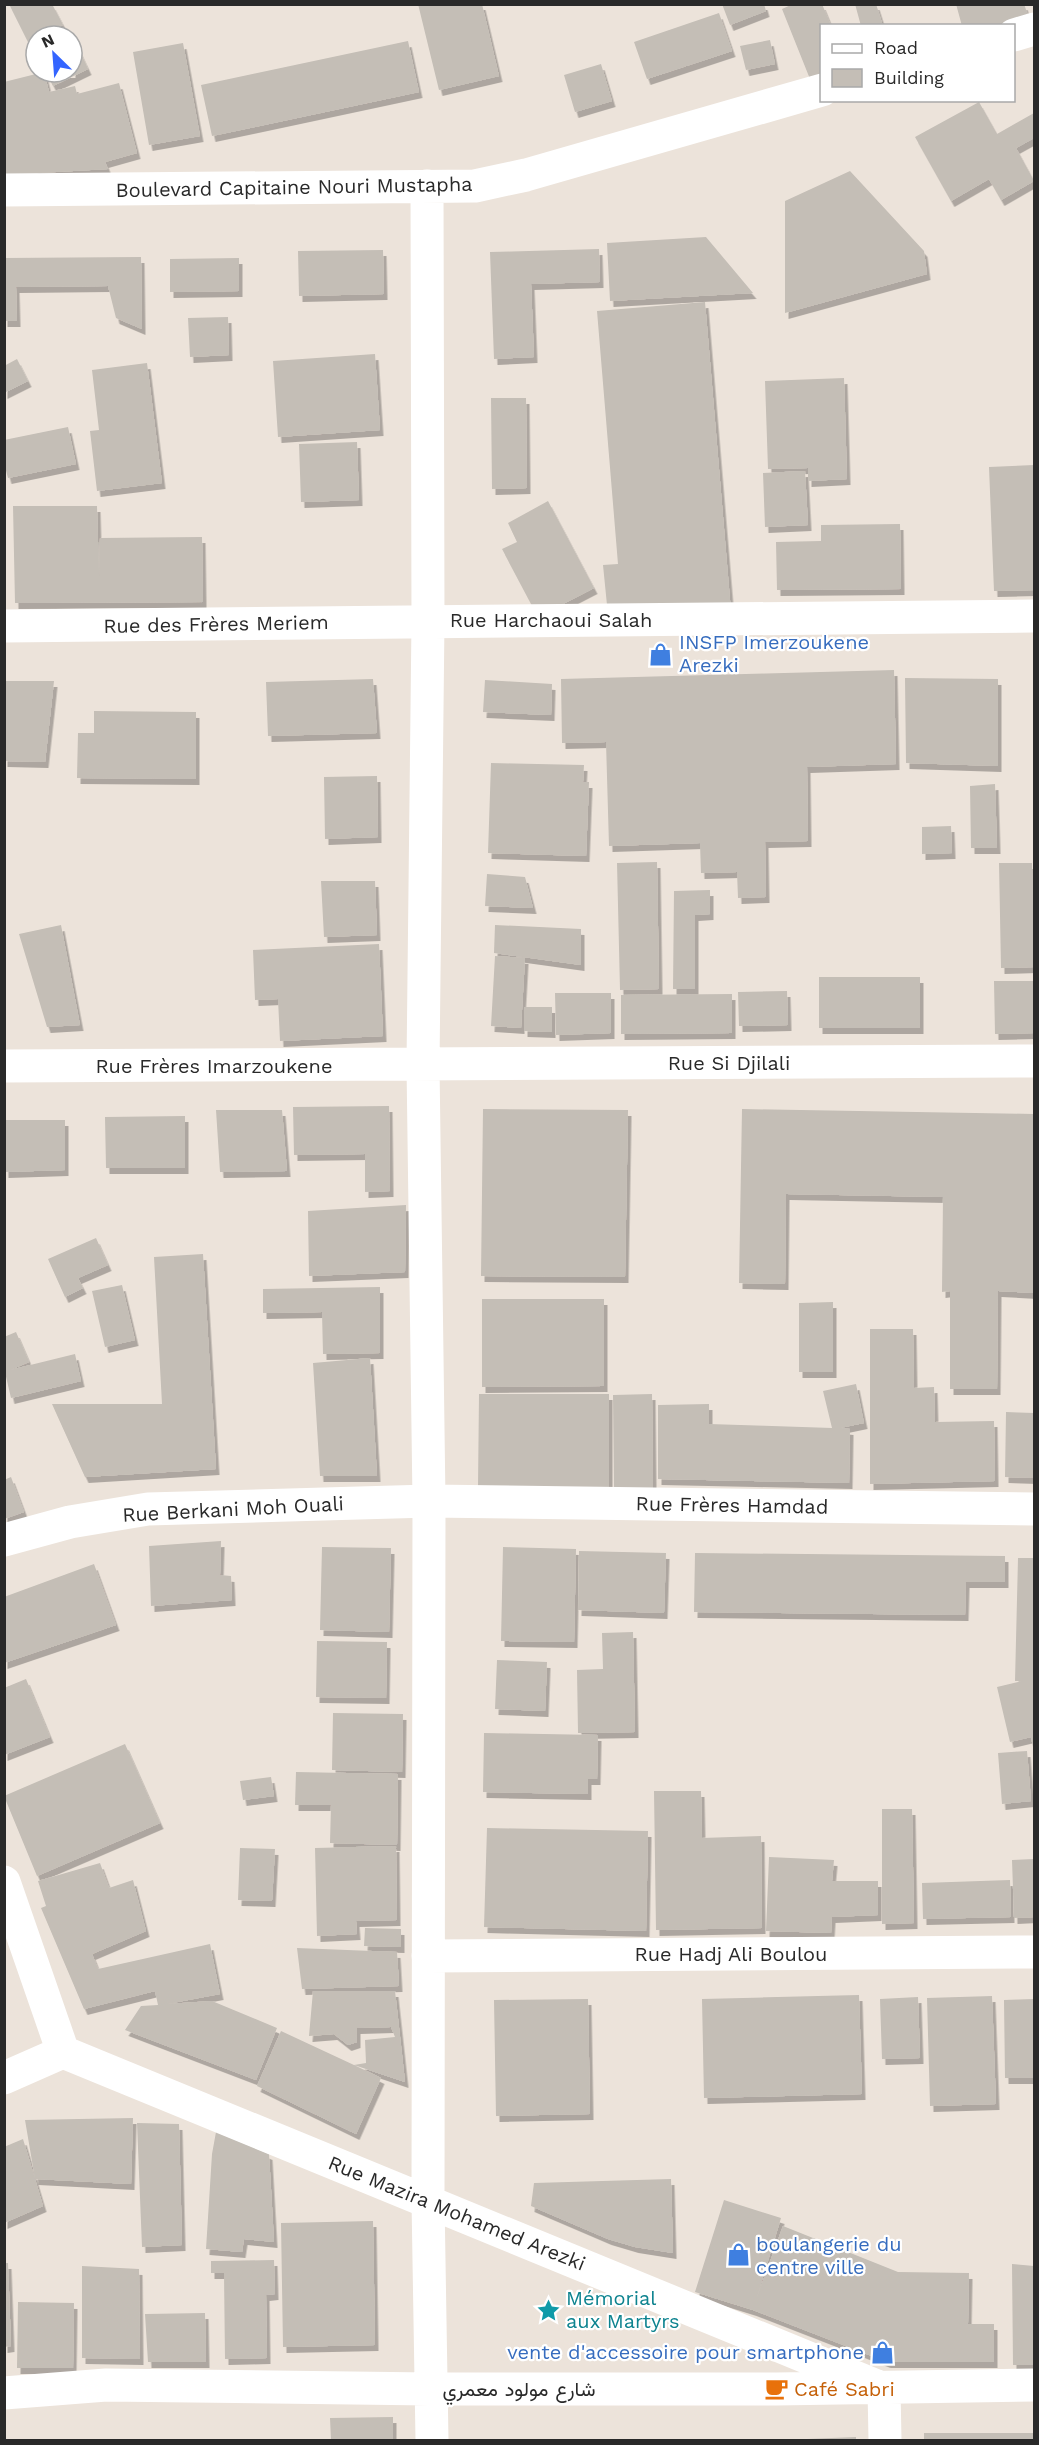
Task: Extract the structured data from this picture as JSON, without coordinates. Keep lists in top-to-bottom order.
{
  "streets": {
    "street": [
      "Boulevard Capitaine Nouri Mustapha",
      "Rue Harchaoui Salah",
      "Rue des Frères Meriem",
      "Rue Si Djilali",
      "Rue Frères Imarzoukene",
      "Rue Frères Hamdad",
      "Rue Berkani Moh Ouali",
      "Rue Hadj Ali Boulou",
      "Rue Mazira Mohamed Arezki",
      "شارع مولود معمري"
    ]
  },
  "crossings": [
    ["Rue Harchaoui Salah", "Rue des Frères Meriem"],
    ["Rue Si Djilali", "Rue Frères Imarzoukene"],
    ["Rue Frères Hamdad", "Rue Berkani Moh Ouali"],
    ["Rue Mazira Mohamed Arezki", "شارع مولود معمري"]
  ],
  "places": {
    "shop": ["INSFP Imerzoukene Arezki", "boulangerie du centre ville", "vente d'accessoire pour smartphone"],
    "place": ["Mémorial aux Martyrs"],
    "cafe": ["Café Sabri"]
  },
  "legend": ["Road", "Building"],
  "north": "top left"
}
